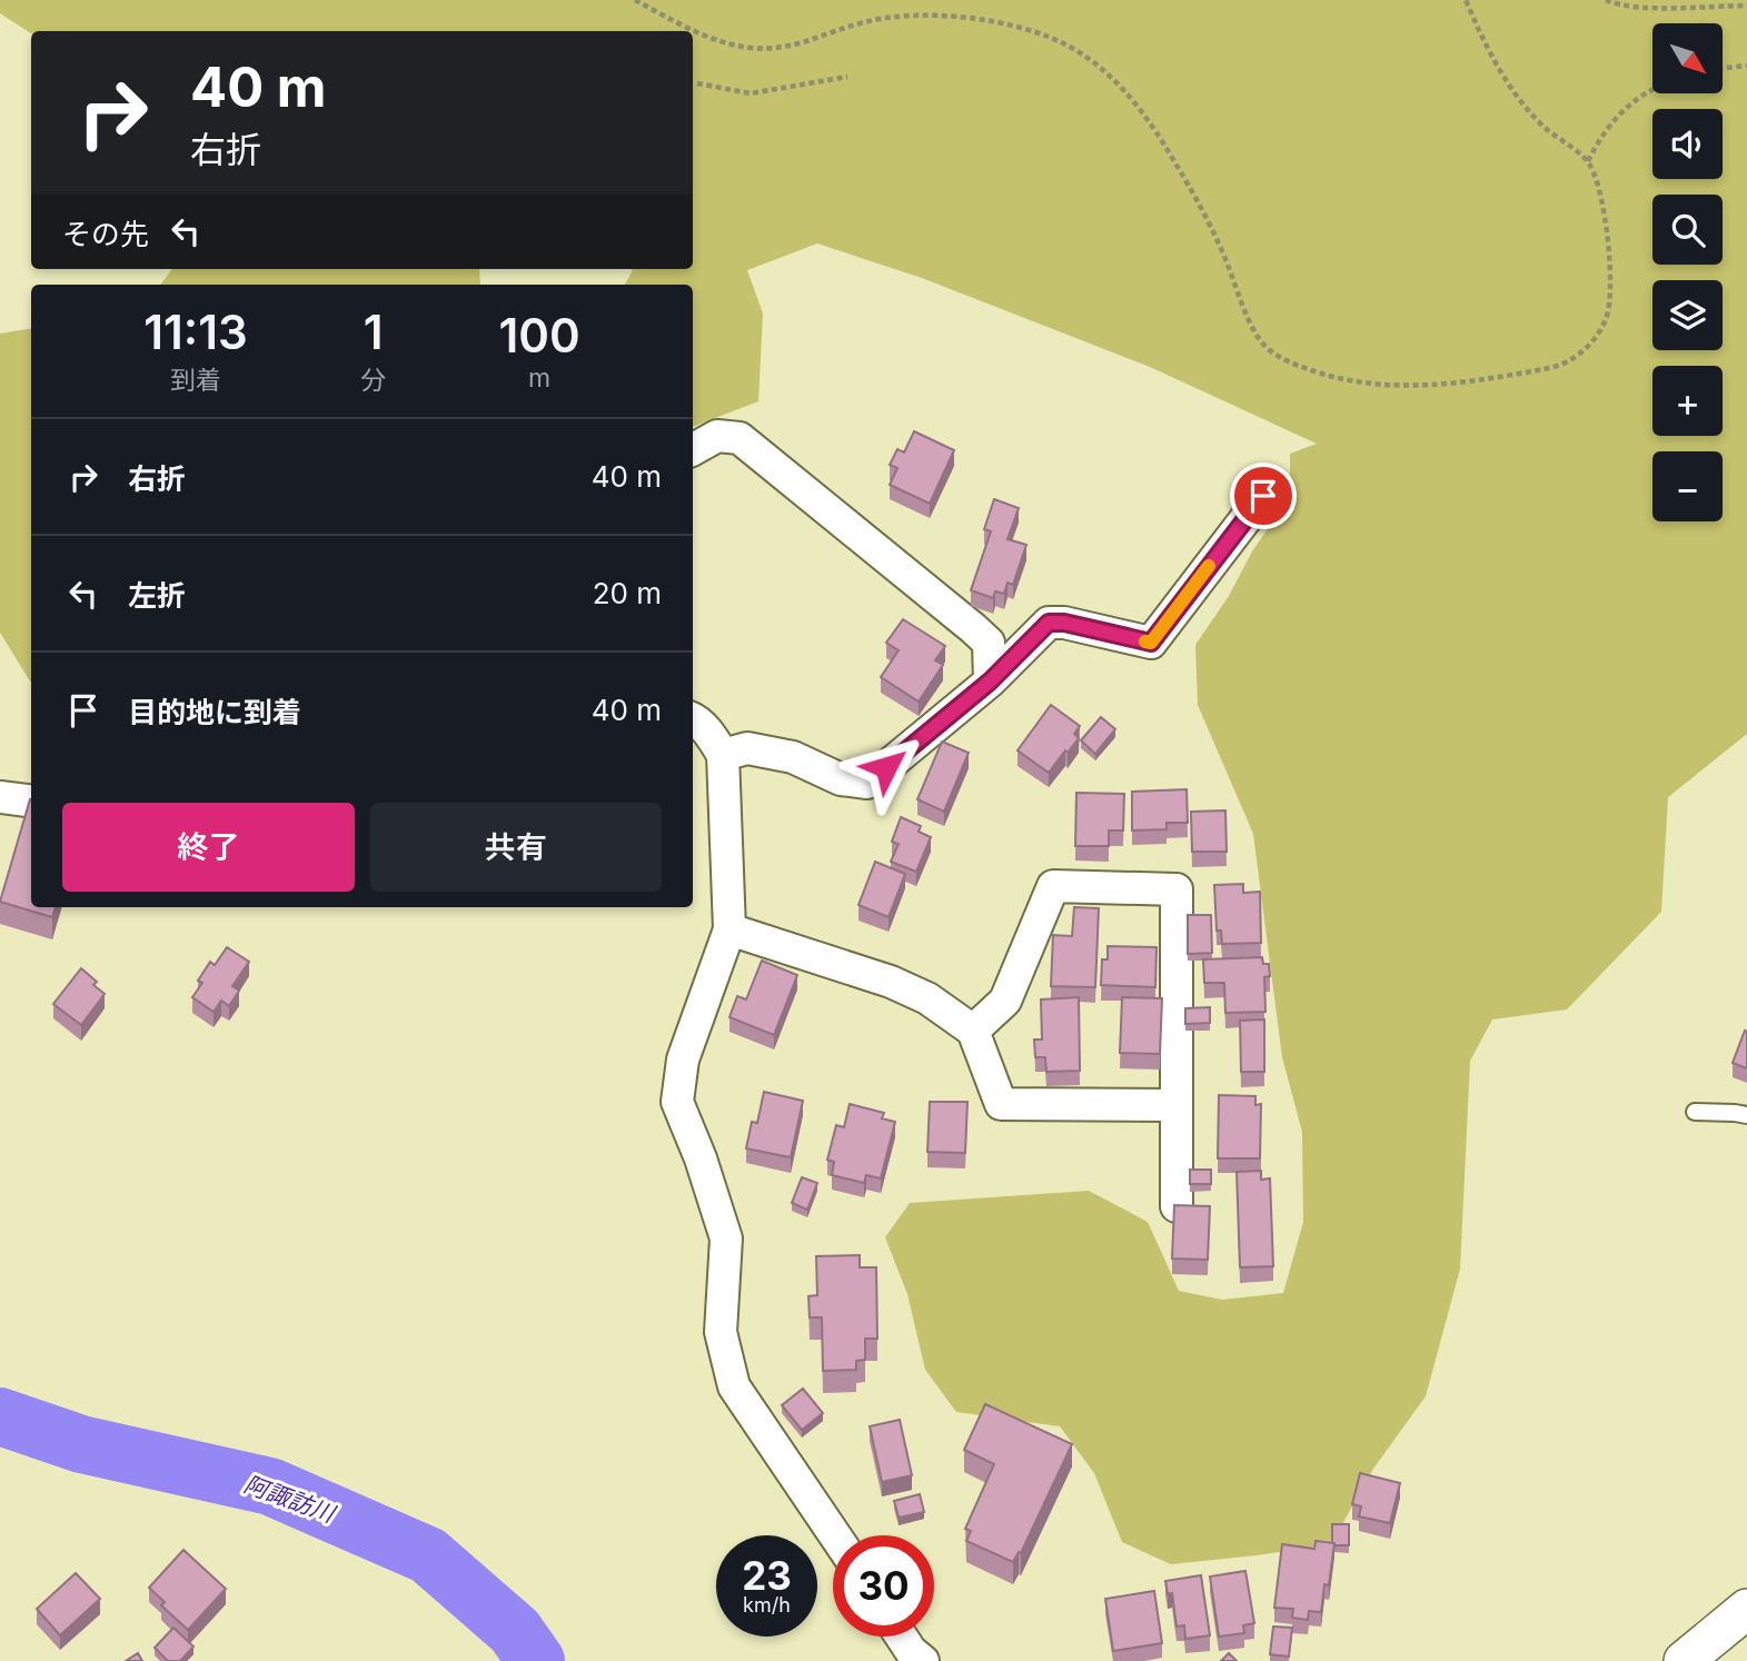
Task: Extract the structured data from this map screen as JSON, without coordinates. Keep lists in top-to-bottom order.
{
  "water": ["阿諏訪川"],
  "north": "bottom right",
  "page": {
    "map_buttons": ["+", "−"],
    "turn": ["40 m", "右折"],
    "then": "その先",
    "eta": [
      "11:13",
      "到着",
      "1",
      "分",
      "100",
      "m"
    ],
    "list": [
      {
        "name": "右折",
        "value": "40 m"
      },
      {
        "name": "左折",
        "value": "20 m"
      },
      {
        "name": "目的地に到着",
        "value": "40 m"
      }
    ],
    "buttons": ["終了", "共有"],
    "speed": "23 km/h",
    "limit": "30"
  }
}
